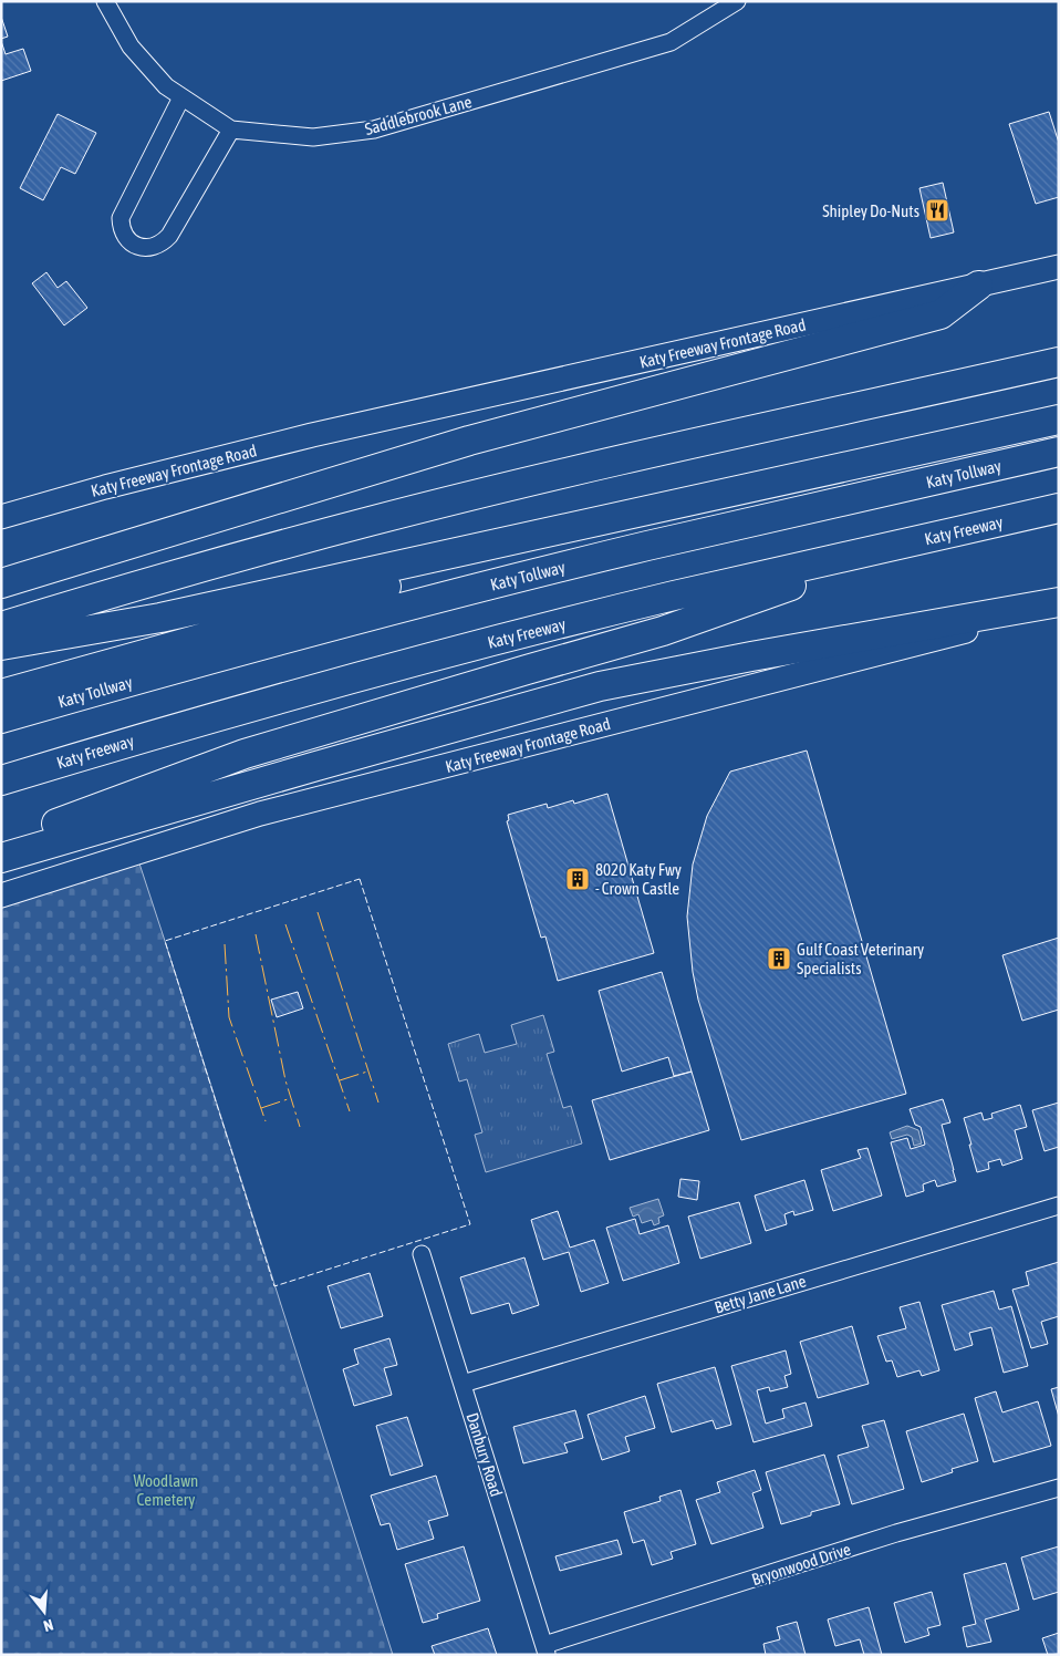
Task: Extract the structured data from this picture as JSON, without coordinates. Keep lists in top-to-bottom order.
{
  "streets": {
    "highway": ["Katy Tollway", "Katy Freeway"],
    "main road": ["Katy Freeway Frontage Road"],
    "street": [
      "Saddlebrook Lane",
      "Betty Jane Lane",
      "Danbury Road",
      "Bryonwood Drive"
    ]
  },
  "crossings": [
    ["Betty Jane Lane", "Danbury Road"],
    ["Danbury Road", "Bryonwood Drive"]
  ],
  "parks": ["Woodlawn Cemetery"],
  "places": {
    "restaurant": ["Shipley Do-Nuts"],
    "building": ["8020 Katy Fwy - Crown Castle", "Gulf Coast Veterinary Specialists"]
  },
  "north": "bottom"
}
